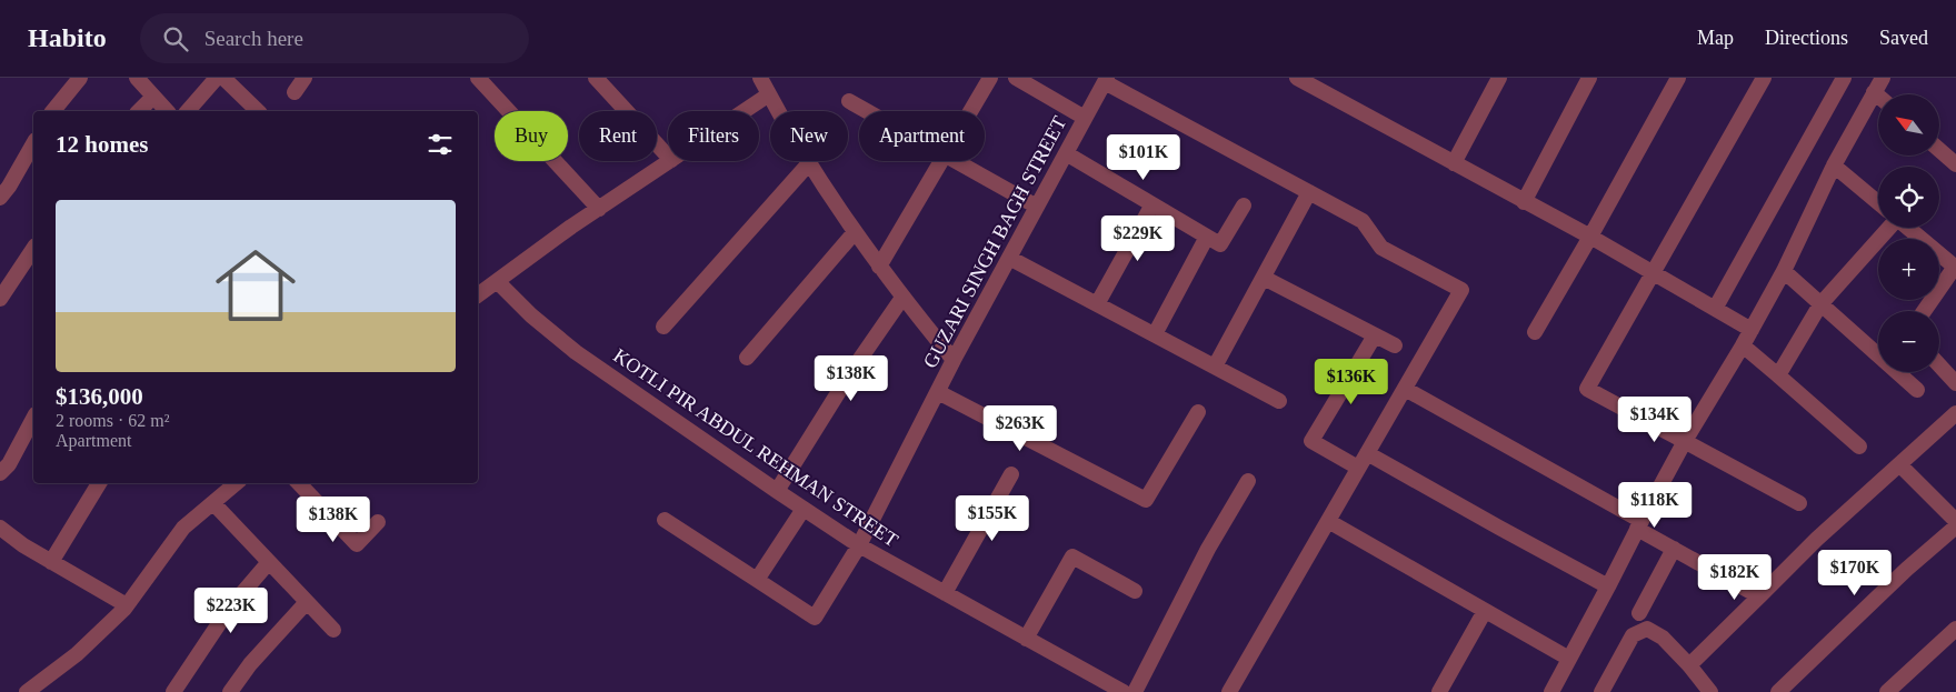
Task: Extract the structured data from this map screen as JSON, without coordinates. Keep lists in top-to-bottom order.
{
  "streets": {
    "street": ["GUZARI SINGH BAGH STREET", "KOTLI PIR ABDUL REHMAN STREET"]
  },
  "crossings": [
    ["GUZARI SINGH BAGH STREET", "KOTLI PIR ABDUL REHMAN STREET"]
  ],
  "north": "top left",
  "page": {
    "header": "Habito",
    "search": "Search here",
    "nav": ["Map", "Directions", "Saved"],
    "map_buttons": ["+", "−"],
    "chip": [
      "Buy",
      "Rent",
      "Filters",
      "New",
      "Apartment"
    ],
    "heading": "12 homes",
    "price": [
      "$101K",
      "$229K",
      "$138K",
      "$136K",
      "$134K",
      "$263K",
      "$118K",
      "$155K",
      "$138K",
      "$170K",
      "$182K",
      "$223K"
    ],
    "list": [
      {
        "name": "$136,000",
        "note": "2 rooms · 62 m² · Apartment"
      }
    ]
  }
}
